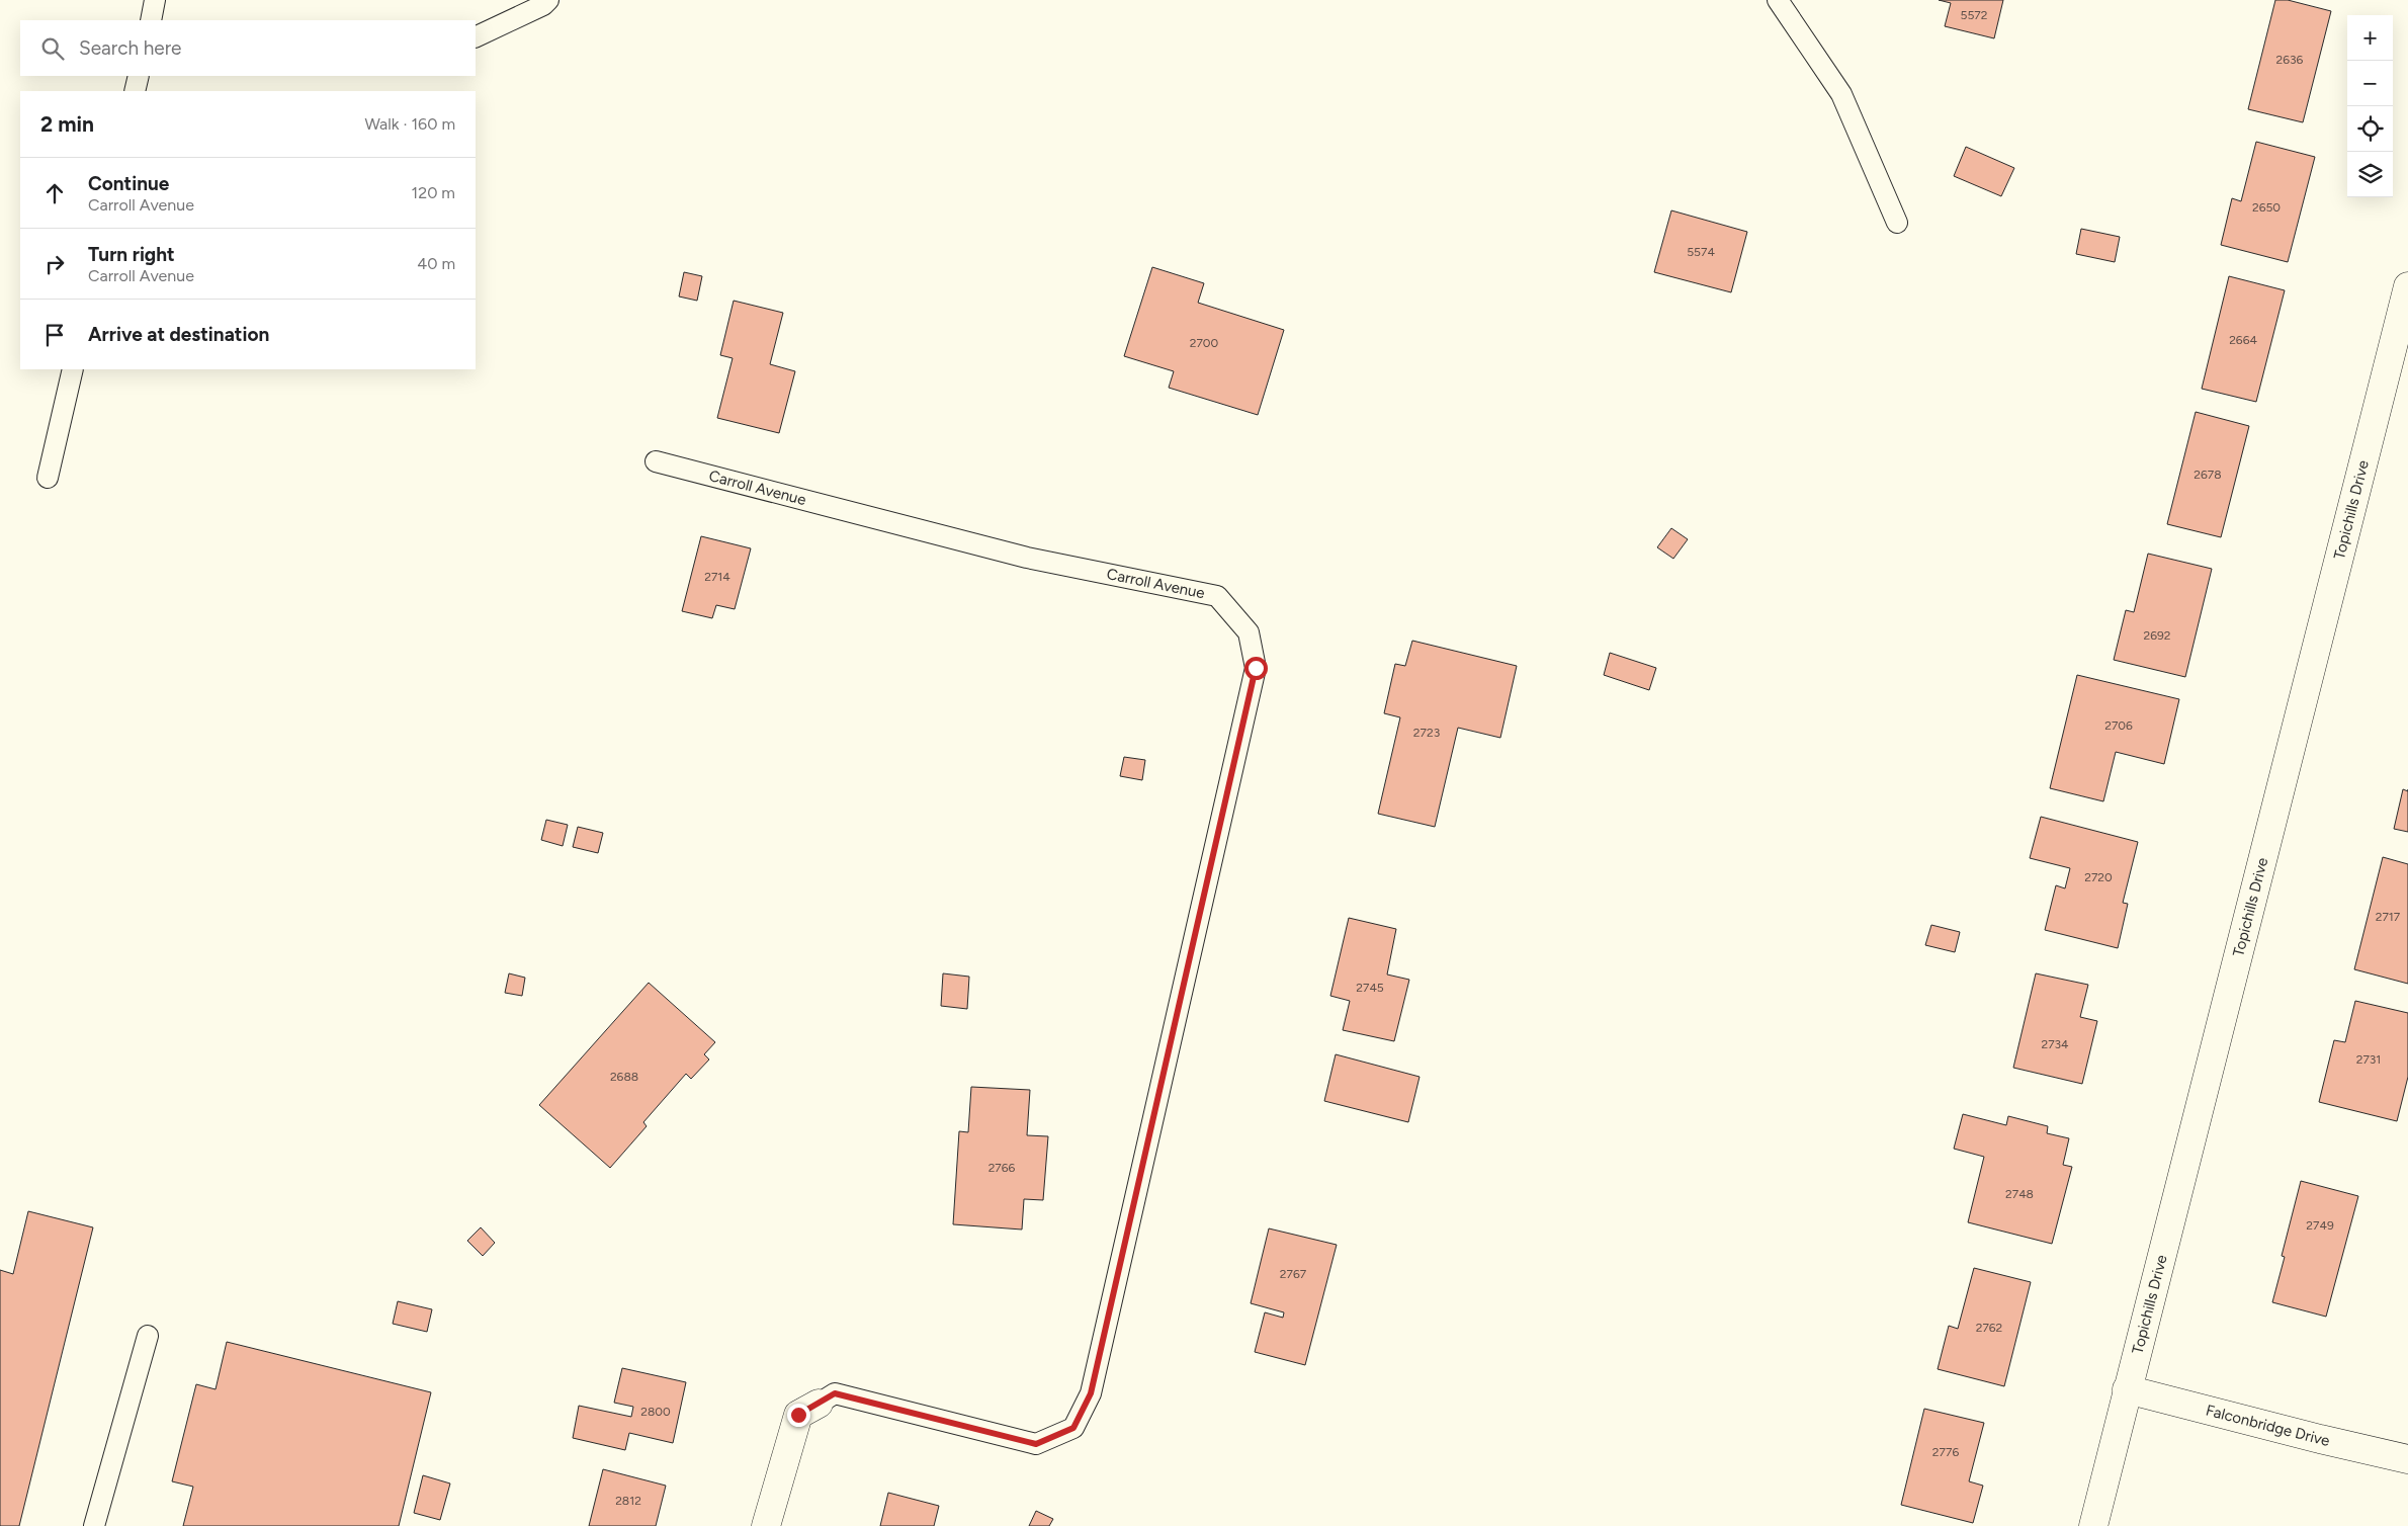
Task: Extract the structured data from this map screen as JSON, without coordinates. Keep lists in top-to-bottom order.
{
  "streets": {
    "street": ["Carroll Avenue", "Topichills Drive", "Falconbridge Drive"]
  },
  "crossings": [
    ["Topichills Drive", "Falconbridge Drive"]
  ],
  "house_numbers": [
    "5572",
    "2636",
    "2650",
    "5574",
    "2664",
    "2700",
    "2678",
    "2714",
    "2692",
    "2706",
    "2723",
    "2720",
    "2717",
    "2745",
    "2734",
    "2731",
    "2688",
    "2766",
    "2748",
    "2749",
    "2767",
    "2762",
    "2800",
    "2776",
    "2812"
  ],
  "page": {
    "map_buttons": ["+", "−"],
    "search": "Search here",
    "heading": ["2 min", "Walk · 160 m"],
    "list": [
      ["Continue", "Carroll Avenue", "120 m"],
      ["Turn right", "Carroll Avenue", "40 m"],
      "Arrive at destination"
    ]
  }
}
